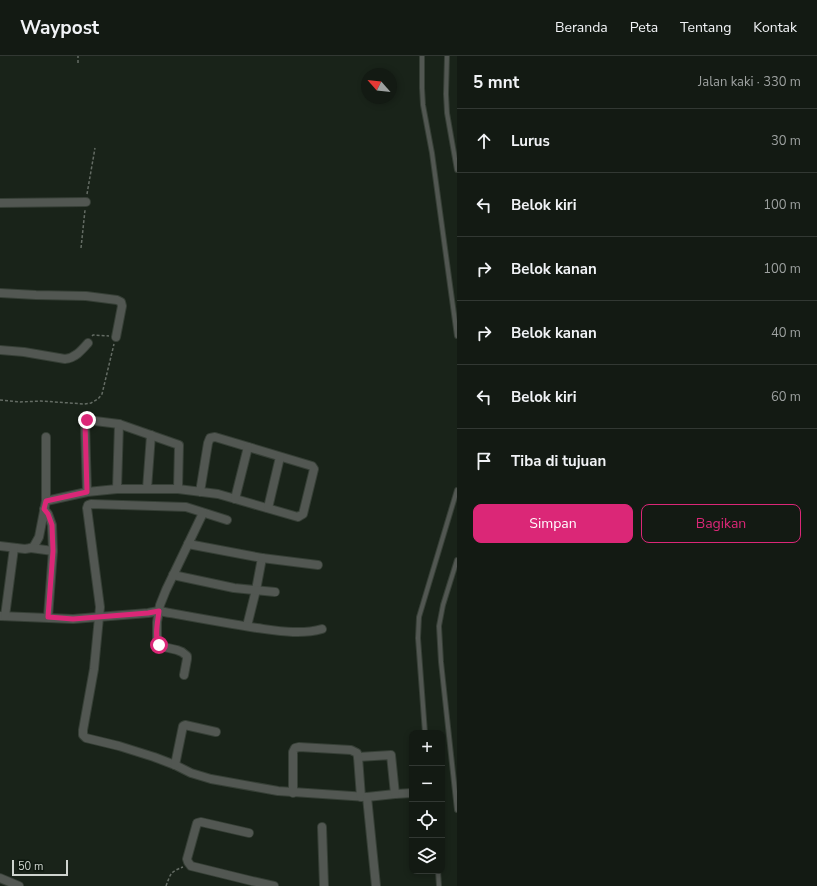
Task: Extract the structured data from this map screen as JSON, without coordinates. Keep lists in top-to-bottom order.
{
  "scale_bar": "50 m",
  "north": "top left",
  "page": {
    "header": "Waypost",
    "nav": [
      "Beranda",
      "Peta",
      "Tentang",
      "Kontak"
    ],
    "heading": ["5 mnt", "Jalan kaki · 330 m"],
    "list": [
      ["Lurus", "30 m"],
      ["Belok kiri", "100 m"],
      ["Belok kanan", "100 m"],
      ["Belok kanan", "40 m"],
      ["Belok kiri", "60 m"],
      "Tiba di tujuan"
    ],
    "buttons": ["Simpan", "Bagikan"],
    "map_buttons": ["+", "−"],
    "scale": "50 m"
  }
}
